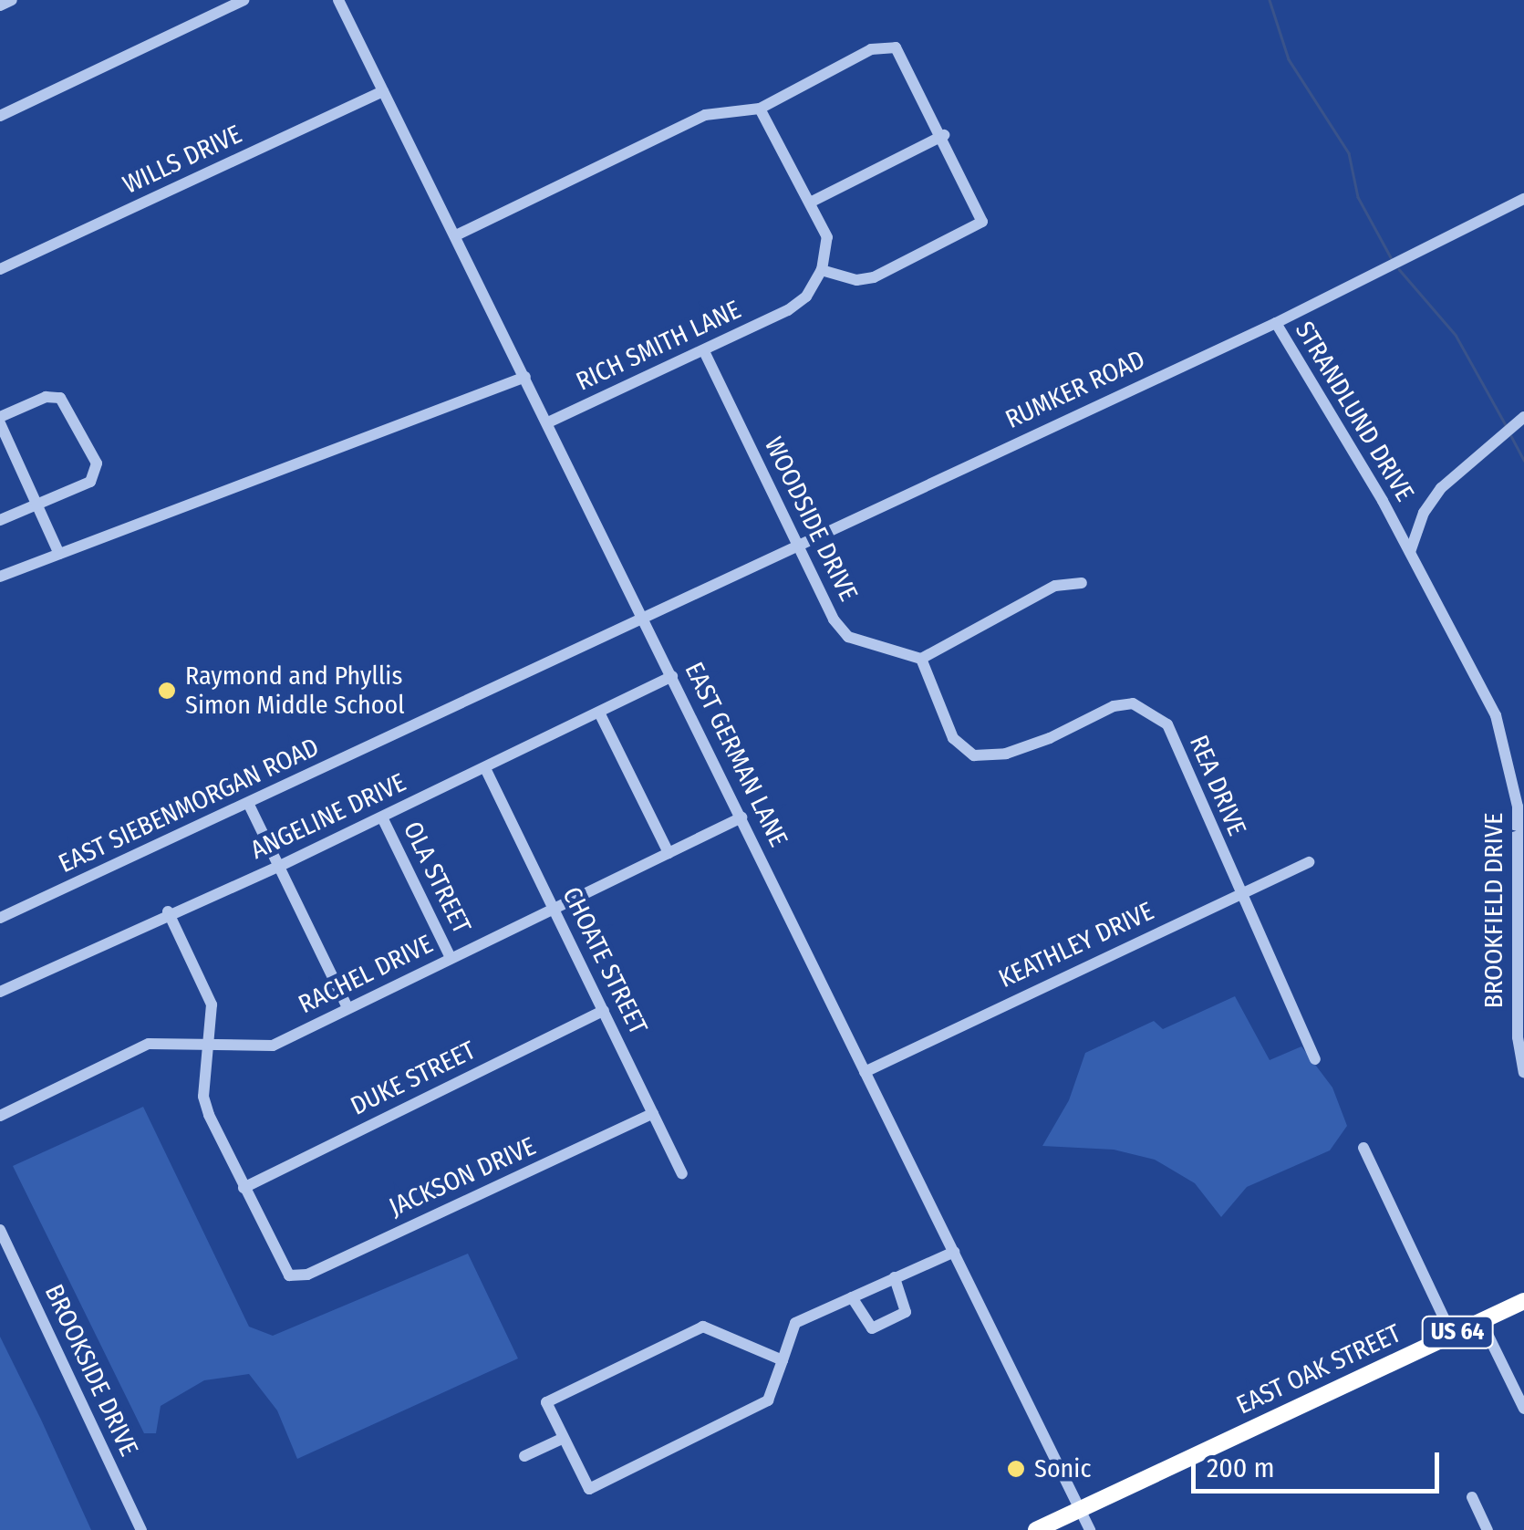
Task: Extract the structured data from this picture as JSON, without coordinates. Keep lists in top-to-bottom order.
{
  "streets": {
    "highway": ["US 64", "EAST OAK STREET"],
    "street": [
      "WILLS DRIVE",
      "RICH SMITH LANE",
      "RUMKER ROAD",
      "STRANDLUND DRIVE",
      "WOODSIDE DRIVE",
      "EAST GERMAN LANE",
      "REA DRIVE",
      "EAST SIEBENMORGAN ROAD",
      "ANGELINE DRIVE",
      "OLA STREET",
      "BROOKFIELD DRIVE",
      "KEATHLEY DRIVE",
      "CHOATE STREET",
      "RACHEL DRIVE",
      "DUKE STREET",
      "JACKSON DRIVE",
      "BROOKSIDE DRIVE"
    ]
  },
  "crossings": [
    ["WILLS DRIVE", "EAST GERMAN LANE"],
    ["RICH SMITH LANE", "WOODSIDE DRIVE"],
    ["RICH SMITH LANE", "EAST GERMAN LANE"],
    ["RUMKER ROAD", "STRANDLUND DRIVE"],
    ["RUMKER ROAD", "WOODSIDE DRIVE"],
    ["RUMKER ROAD", "EAST GERMAN LANE"],
    ["RUMKER ROAD", "EAST SIEBENMORGAN ROAD"],
    ["STRANDLUND DRIVE", "BROOKFIELD DRIVE"],
    ["WOODSIDE DRIVE", "REA DRIVE"],
    ["EAST GERMAN LANE", "EAST SIEBENMORGAN ROAD"],
    ["EAST GERMAN LANE", "ANGELINE DRIVE"],
    ["EAST GERMAN LANE", "KEATHLEY DRIVE"],
    ["EAST GERMAN LANE", "RACHEL DRIVE"],
    ["EAST GERMAN LANE", "EAST OAK STREET"],
    ["REA DRIVE", "KEATHLEY DRIVE"],
    ["ANGELINE DRIVE", "OLA STREET"],
    ["ANGELINE DRIVE", "CHOATE STREET"],
    ["OLA STREET", "RACHEL DRIVE"],
    ["CHOATE STREET", "RACHEL DRIVE"],
    ["CHOATE STREET", "DUKE STREET"],
    ["CHOATE STREET", "JACKSON DRIVE"],
    ["DUKE STREET", "JACKSON DRIVE"]
  ],
  "places": ["Raymond and Phyllis Simon Middle School", "Sonic"],
  "scale_bar": "200 m"
}
